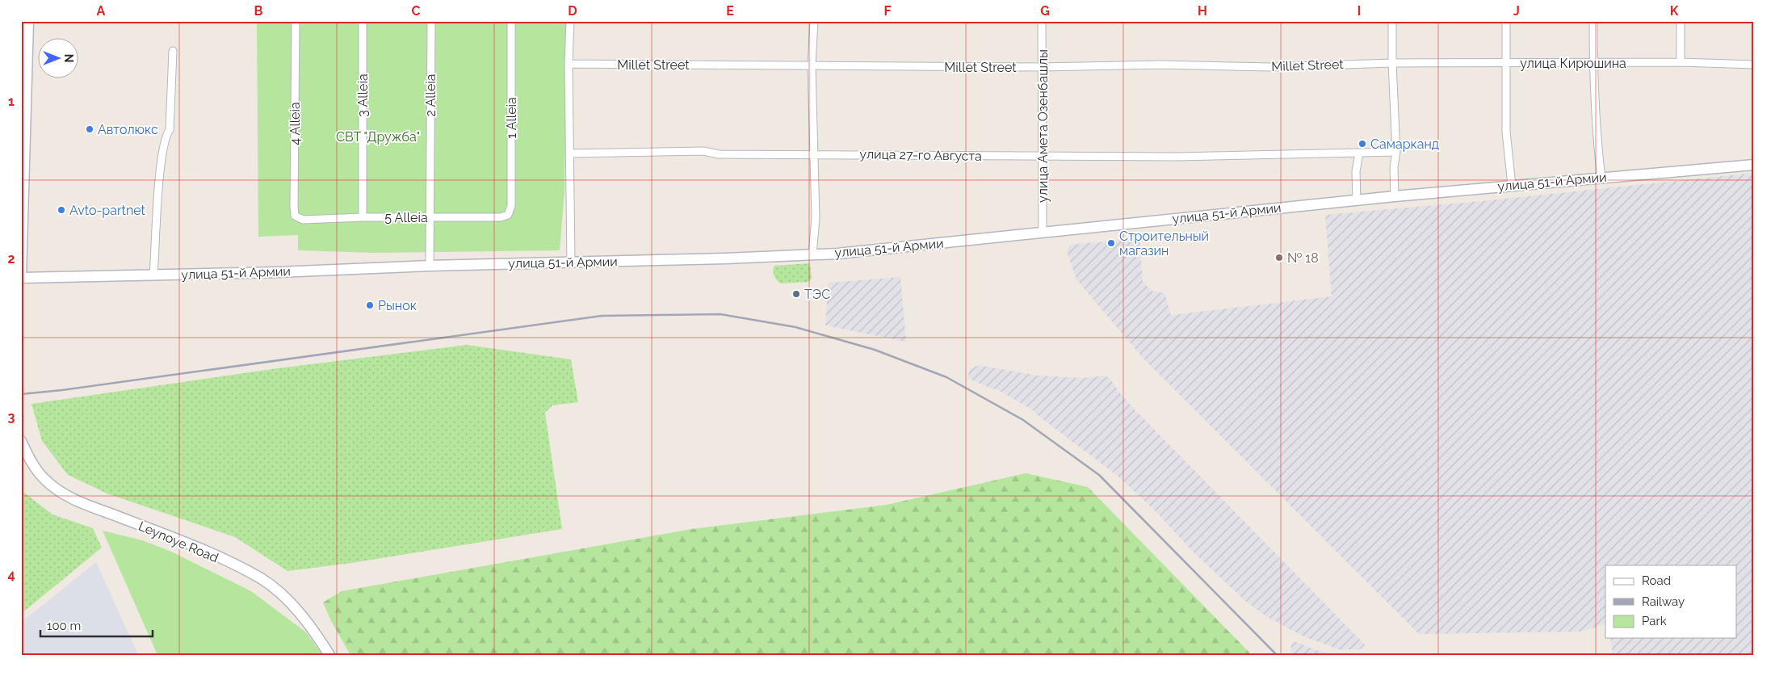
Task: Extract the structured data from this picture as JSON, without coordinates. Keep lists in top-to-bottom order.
{
  "streets": {
    "main road": ["улица 51-й Армии", "Leynoye Road"],
    "street": [
      "улица Кирюшина",
      "Millet Street",
      "3 Alleia",
      "2 Alleia",
      "1 Alleia",
      "4 Alleia",
      "улица Амета Озенбашлы",
      "улица 27-го Августа",
      "5 Alleia"
    ]
  },
  "crossings": [
    ["улица Кирюшина", "Millet Street"],
    ["Millet Street", "улица Амета Озенбашлы"],
    ["3 Alleia", "5 Alleia"],
    ["2 Alleia", "улица 51-й Армии"],
    ["2 Alleia", "5 Alleia"],
    ["1 Alleia", "5 Alleia"],
    ["4 Alleia", "5 Alleia"],
    ["улица Амета Озенбашлы", "улица 27-го Августа"],
    ["улица Амета Озенбашлы", "улица 51-й Армии"]
  ],
  "parks": ["СВТ \"Дружба\""],
  "places": [
    "Автолюкс",
    "Самарканд",
    "Avto-partnet",
    "Строительный магазин",
    "№ 18",
    "ТЭС",
    "Рынок"
  ],
  "legend": ["Road", "Railway", "Park"],
  "scale_bar": "100 m",
  "north": "right",
  "grid": {
    "columns": [
      "A",
      "B",
      "C",
      "D",
      "E",
      "F",
      "G",
      "H",
      "I",
      "J",
      "K"
    ],
    "rows": [
      "1",
      "2",
      "3",
      "4"
    ]
  }
}
